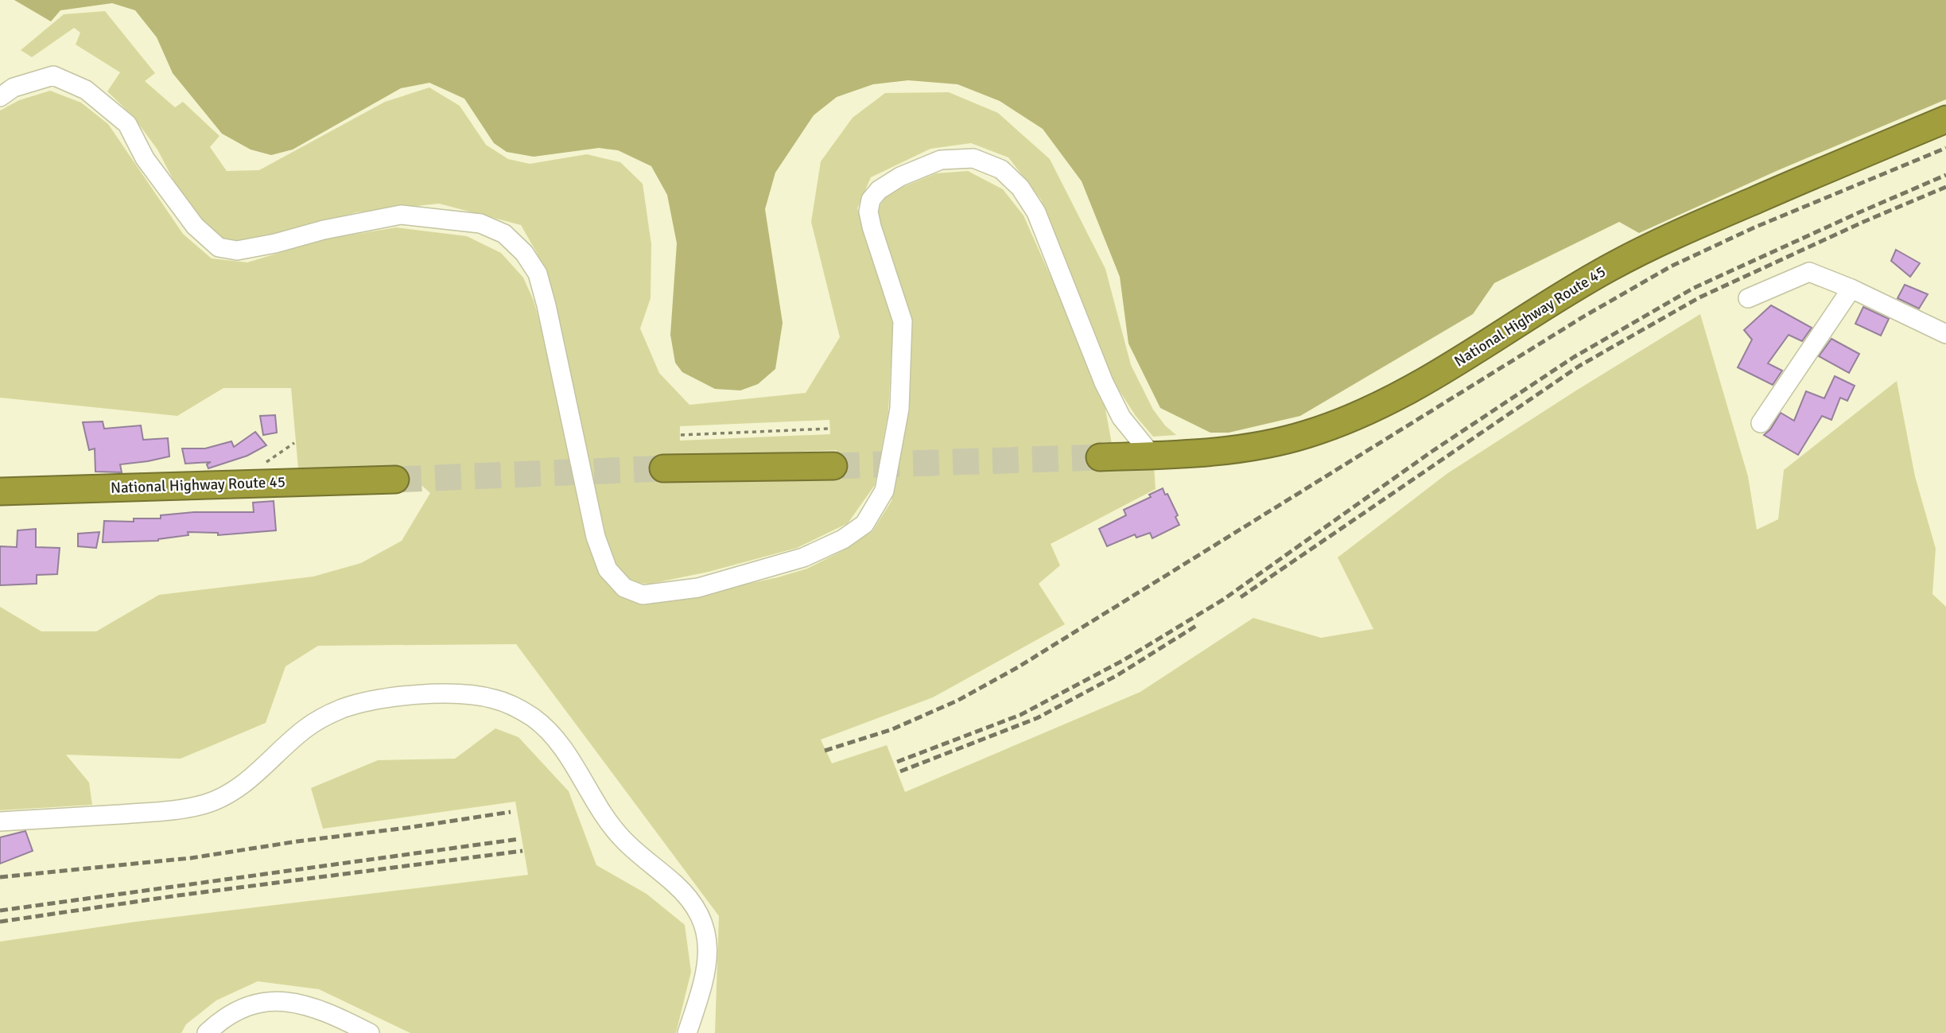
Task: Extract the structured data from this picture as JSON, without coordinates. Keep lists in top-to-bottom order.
{
  "streets": {
    "highway": ["National Highway Route 45"]
  }
}
